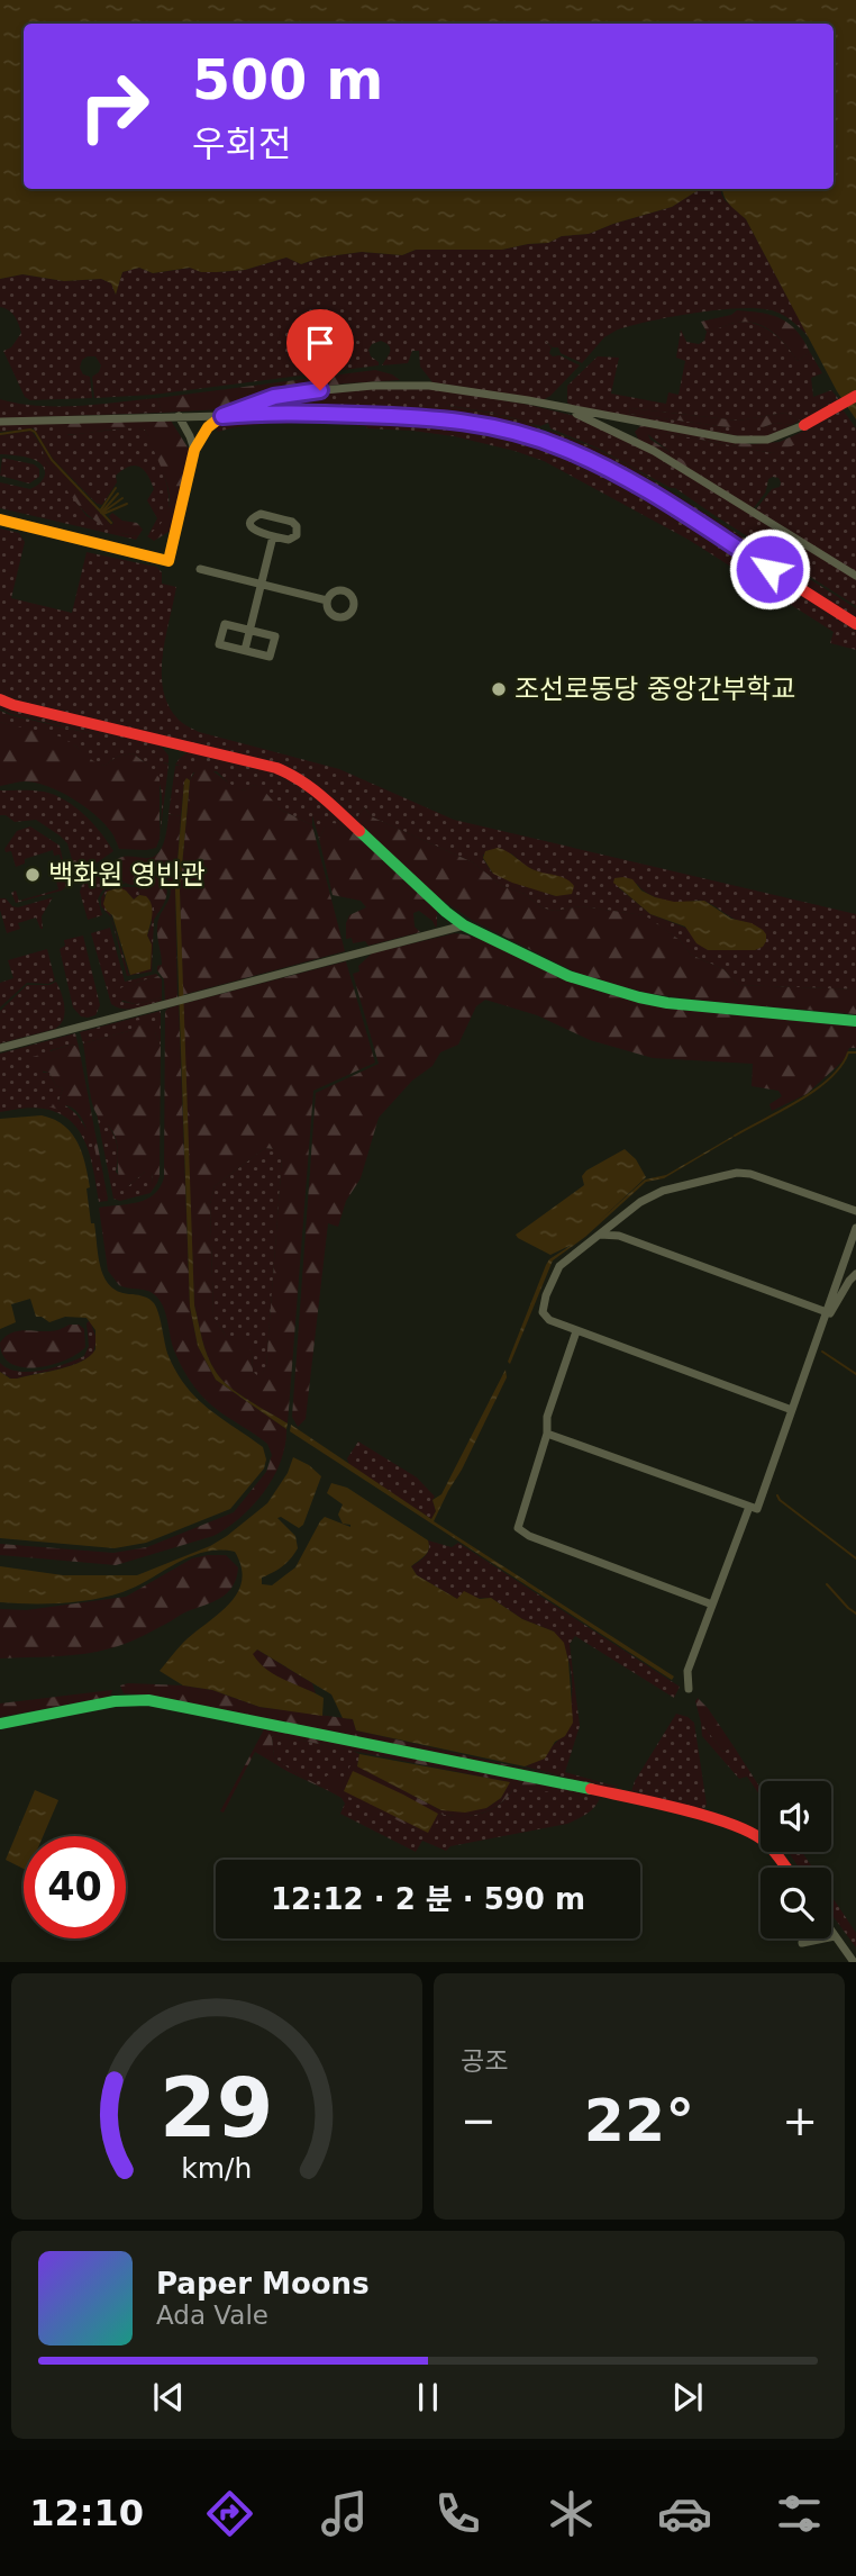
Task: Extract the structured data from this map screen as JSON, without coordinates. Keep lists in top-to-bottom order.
{
  "places": ["조선로동당 중앙간부학교", "백화원 영빈관"],
  "page": {
    "turn": ["500 m", "우회전"],
    "limit": "40",
    "trip": "12:12 · 2 분 · 590 m",
    "tile": "공조",
    "heat": ["−", "22°", "+"],
    "song": ["Paper Moons", "Ada Vale"],
    "tabs": "12:10",
    "gauge": ["29", "km/h"]
  }
}
